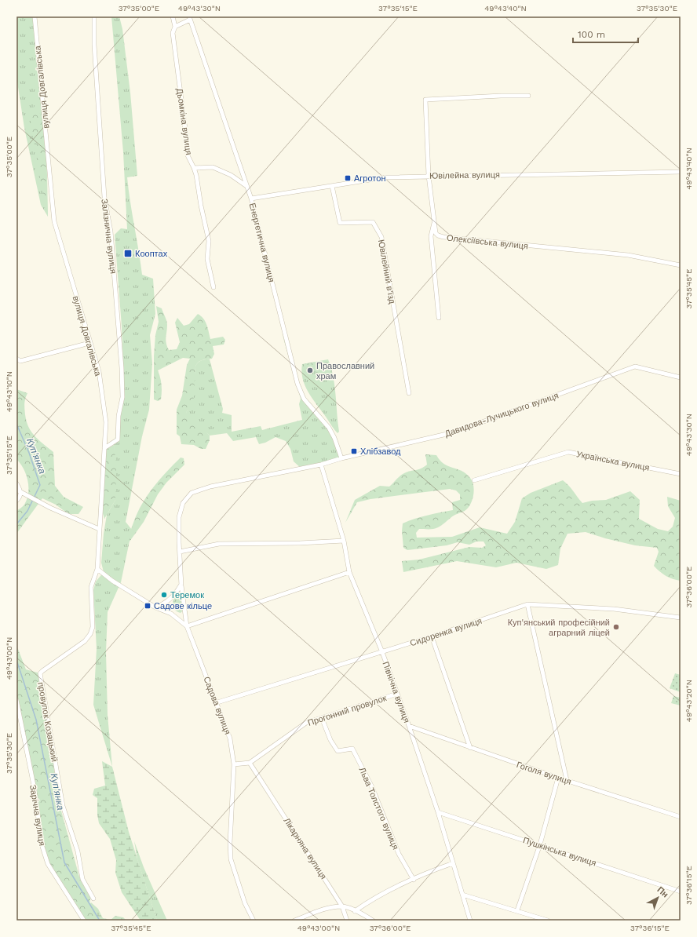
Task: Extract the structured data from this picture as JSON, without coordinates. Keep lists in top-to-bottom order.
{
  "streets": {
    "street": [
      "вулиця Довгалівська",
      "Дьомкіна вулиця",
      "Ювілейна вулиця",
      "Залізнична вулиця",
      "Олексіївська вулиця",
      "Енергетична вулиця",
      "Ювілейний в'їзд",
      "Давидова-Лучицького вулиця",
      "Українська вулиця",
      "Сидоренка вулиця",
      "Північна вулиця",
      "Садова вулиця",
      "Прогонний провулок",
      "провулок Козацький",
      "Гоголя вулиця",
      "Льва Толстого вулиця",
      "Зарічна вулиця",
      "Лікарняна вулиця",
      "Пушкінська вулиця"
    ]
  },
  "crossings": [
    ["вулиця Довгалівська", "Залізнична вулиця"],
    ["вулиця Довгалівська", "провулок Козацький"],
    ["Ювілейна вулиця", "Олексіївська вулиця"],
    ["Ювілейна вулиця", "Енергетична вулиця"],
    ["Ювілейна вулиця", "Ювілейний в'їзд"],
    ["Енергетична вулиця", "Давидова-Лучицького вулиця"],
    ["Давидова-Лучицького вулиця", "Північна вулиця"],
    ["Давидова-Лучицького вулиця", "Садова вулиця"],
    ["Сидоренка вулиця", "Північна вулиця"],
    ["Сидоренка вулиця", "Садова вулиця"],
    ["Північна вулиця", "Прогонний провулок"],
    ["Північна вулиця", "Гоголя вулиця"],
    ["Північна вулиця", "Пушкінська вулиця"],
    ["Садова вулиця", "Прогонний провулок"],
    ["Прогонний провулок", "Льва Толстого вулиця"],
    ["Прогонний провулок", "Лікарняна вулиця"]
  ],
  "water": ["Куп'янка"],
  "places": {
    "transit": [
      "Агротон",
      "Кооптах",
      "Хлібзавод",
      "Садове кільце"
    ],
    "other": ["Православний храм", "Теремок", "Куп'янський професійний аграрний ліцей"]
  },
  "scale_bar": "100 m",
  "north": "top right",
  "coordinates": [
    "37°35'00\"E",
    "49°43'30\"N",
    "37°35'15\"E",
    "49°43'40\"N",
    "37°35'30\"E",
    "37°35'45\"E",
    "49°43'10\"N",
    "37°36'00\"E",
    "49°43'00\"N",
    "49°43'20\"N",
    "37°36'15\"E"
  ]
}
